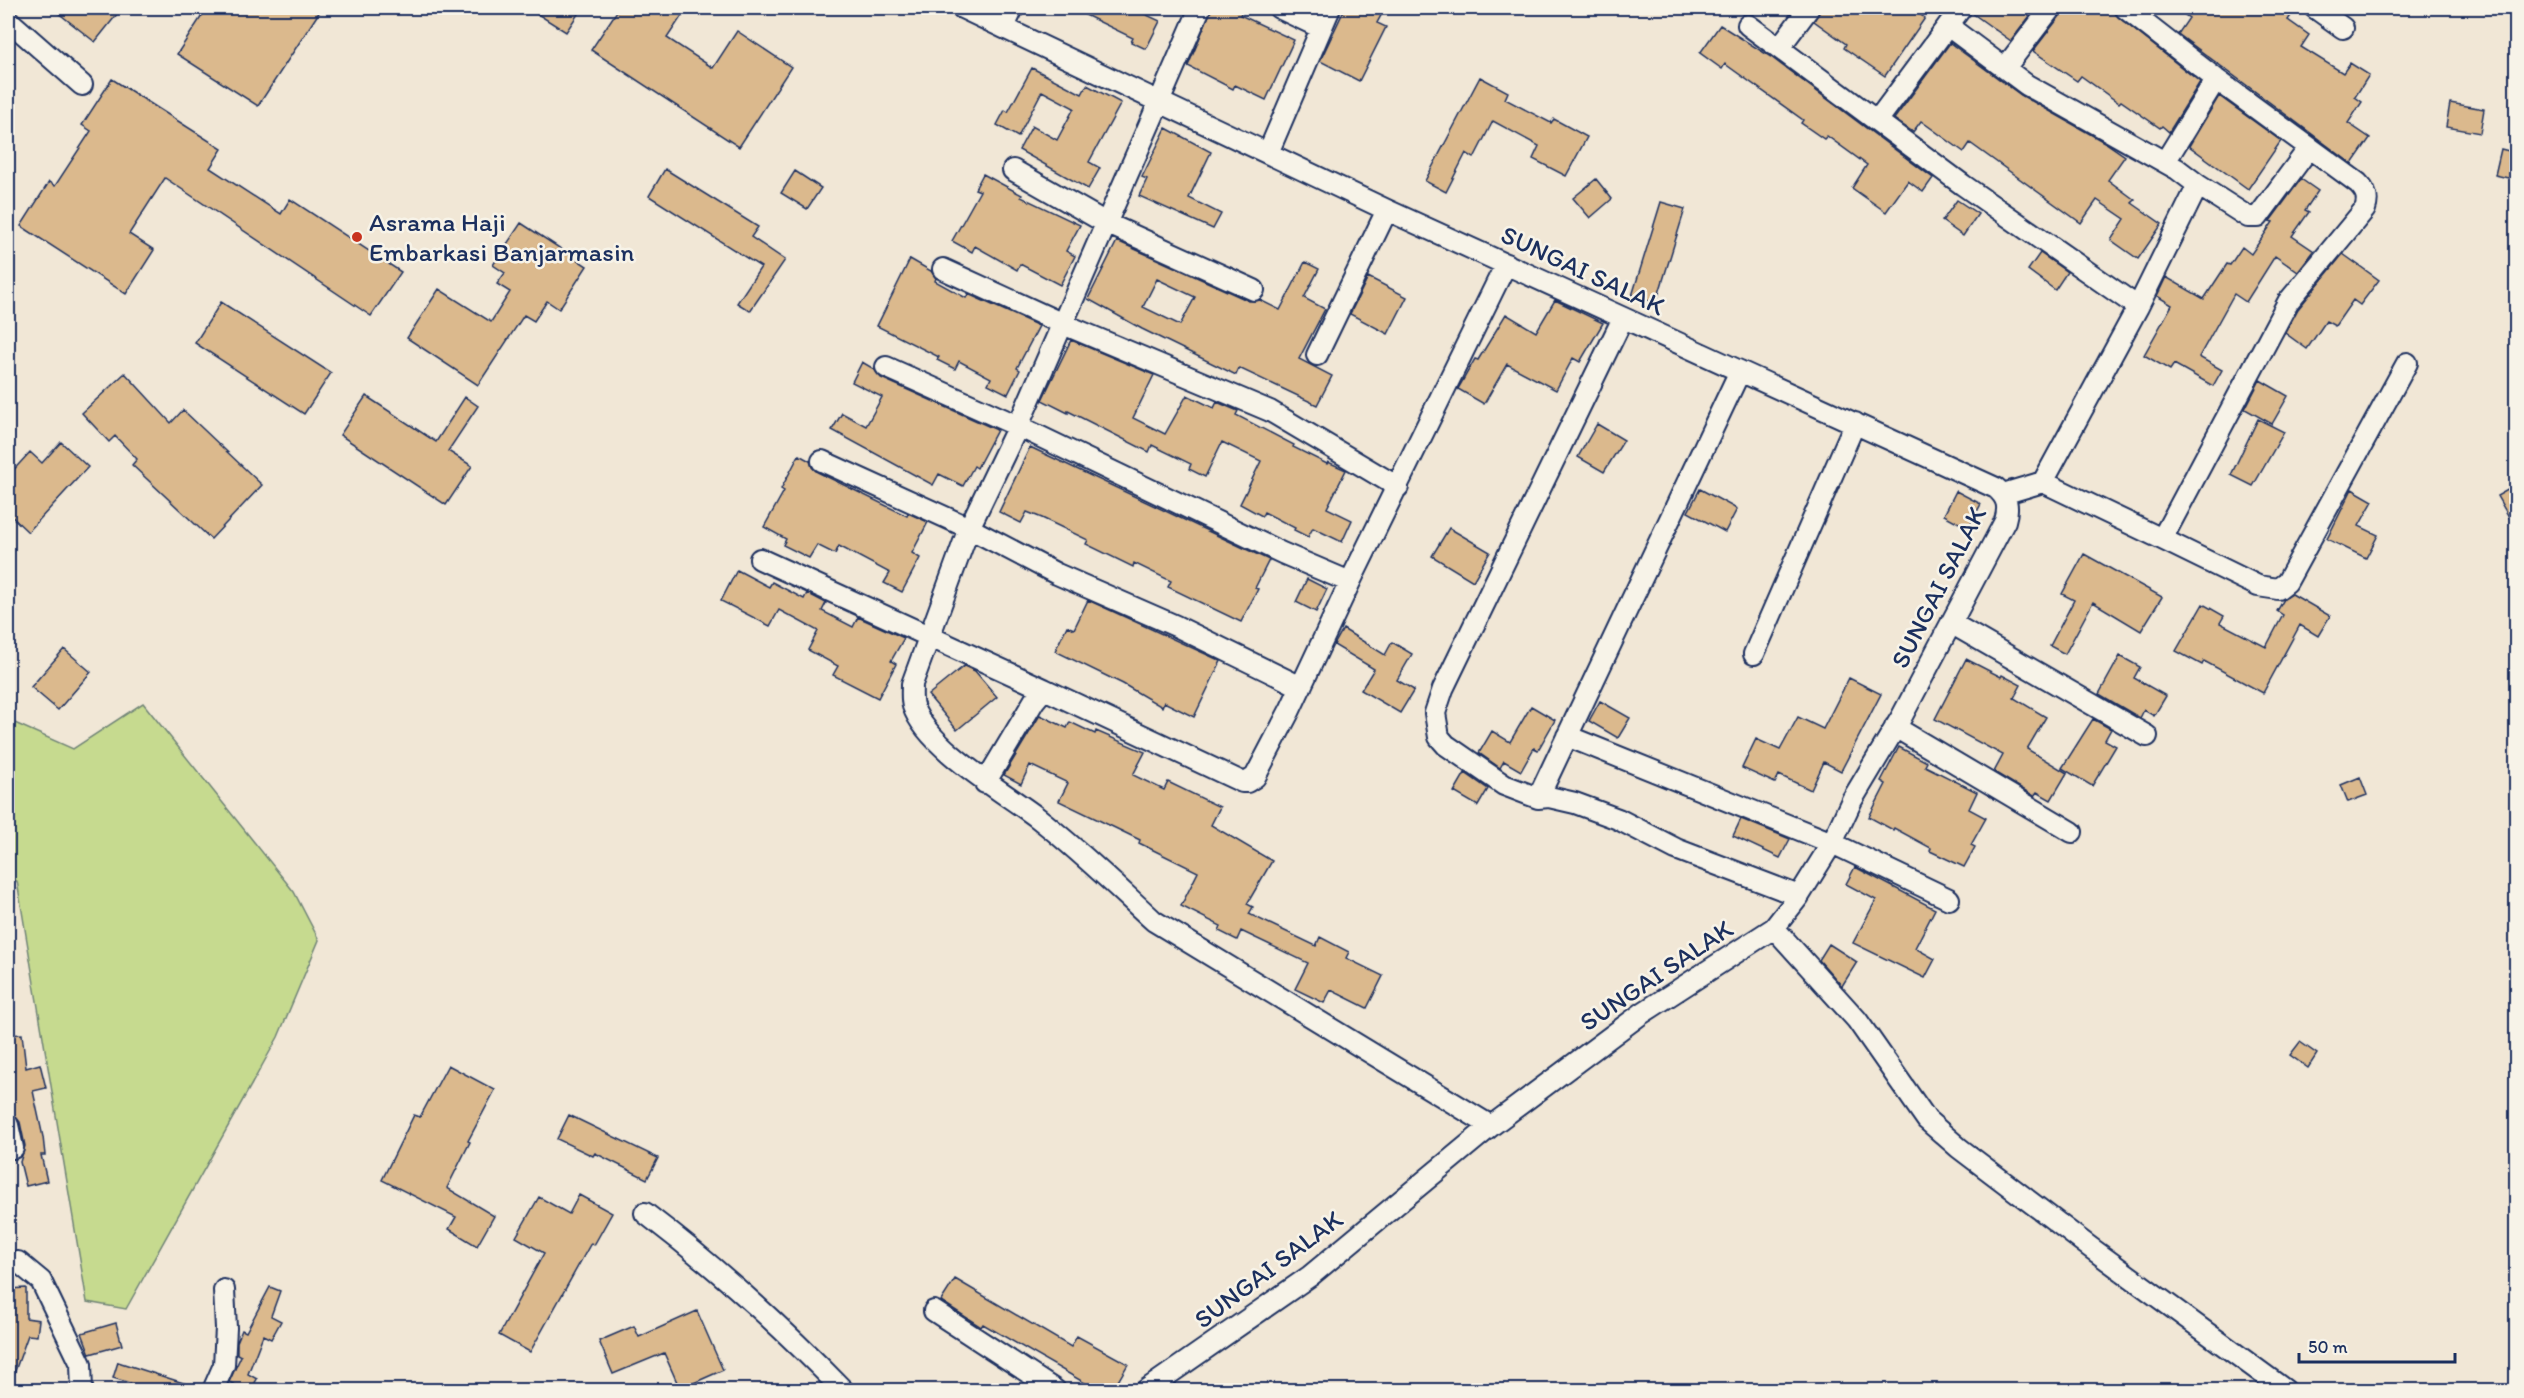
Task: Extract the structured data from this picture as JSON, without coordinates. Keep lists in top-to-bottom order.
{
  "streets": {
    "street": ["SUNGAI SALAK"]
  },
  "places": ["Asrama Haji Embarkasi Banjarmasin"],
  "scale_bar": "50 m"
}
